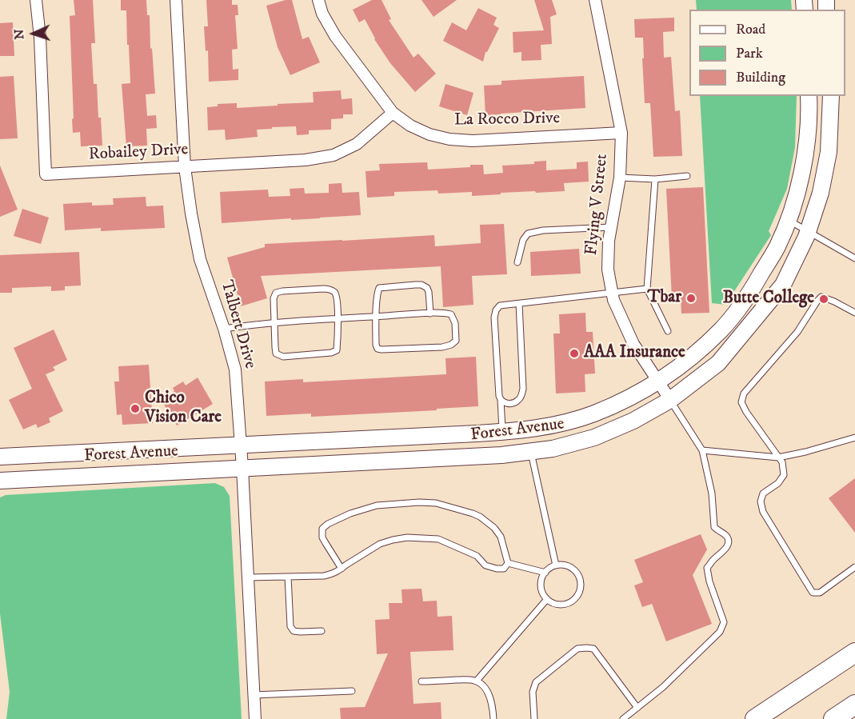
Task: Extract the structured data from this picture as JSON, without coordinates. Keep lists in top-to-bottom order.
{
  "streets": {
    "street": [
      "La Rocco Drive",
      "Robailey Drive",
      "Flying V Street",
      "Talbert Drive",
      "Forest Avenue"
    ]
  },
  "crossings": [
    ["La Rocco Drive", "Robailey Drive"],
    ["La Rocco Drive", "Flying V Street"],
    ["Robailey Drive", "Talbert Drive"],
    ["Flying V Street", "Forest Avenue"],
    ["Talbert Drive", "Forest Avenue"]
  ],
  "places": [
    "Tbar",
    "Butte College",
    "AAA Insurance",
    "Chico Vision Care"
  ],
  "legend": ["Road", "Park", "Building"],
  "north": "left"
}
